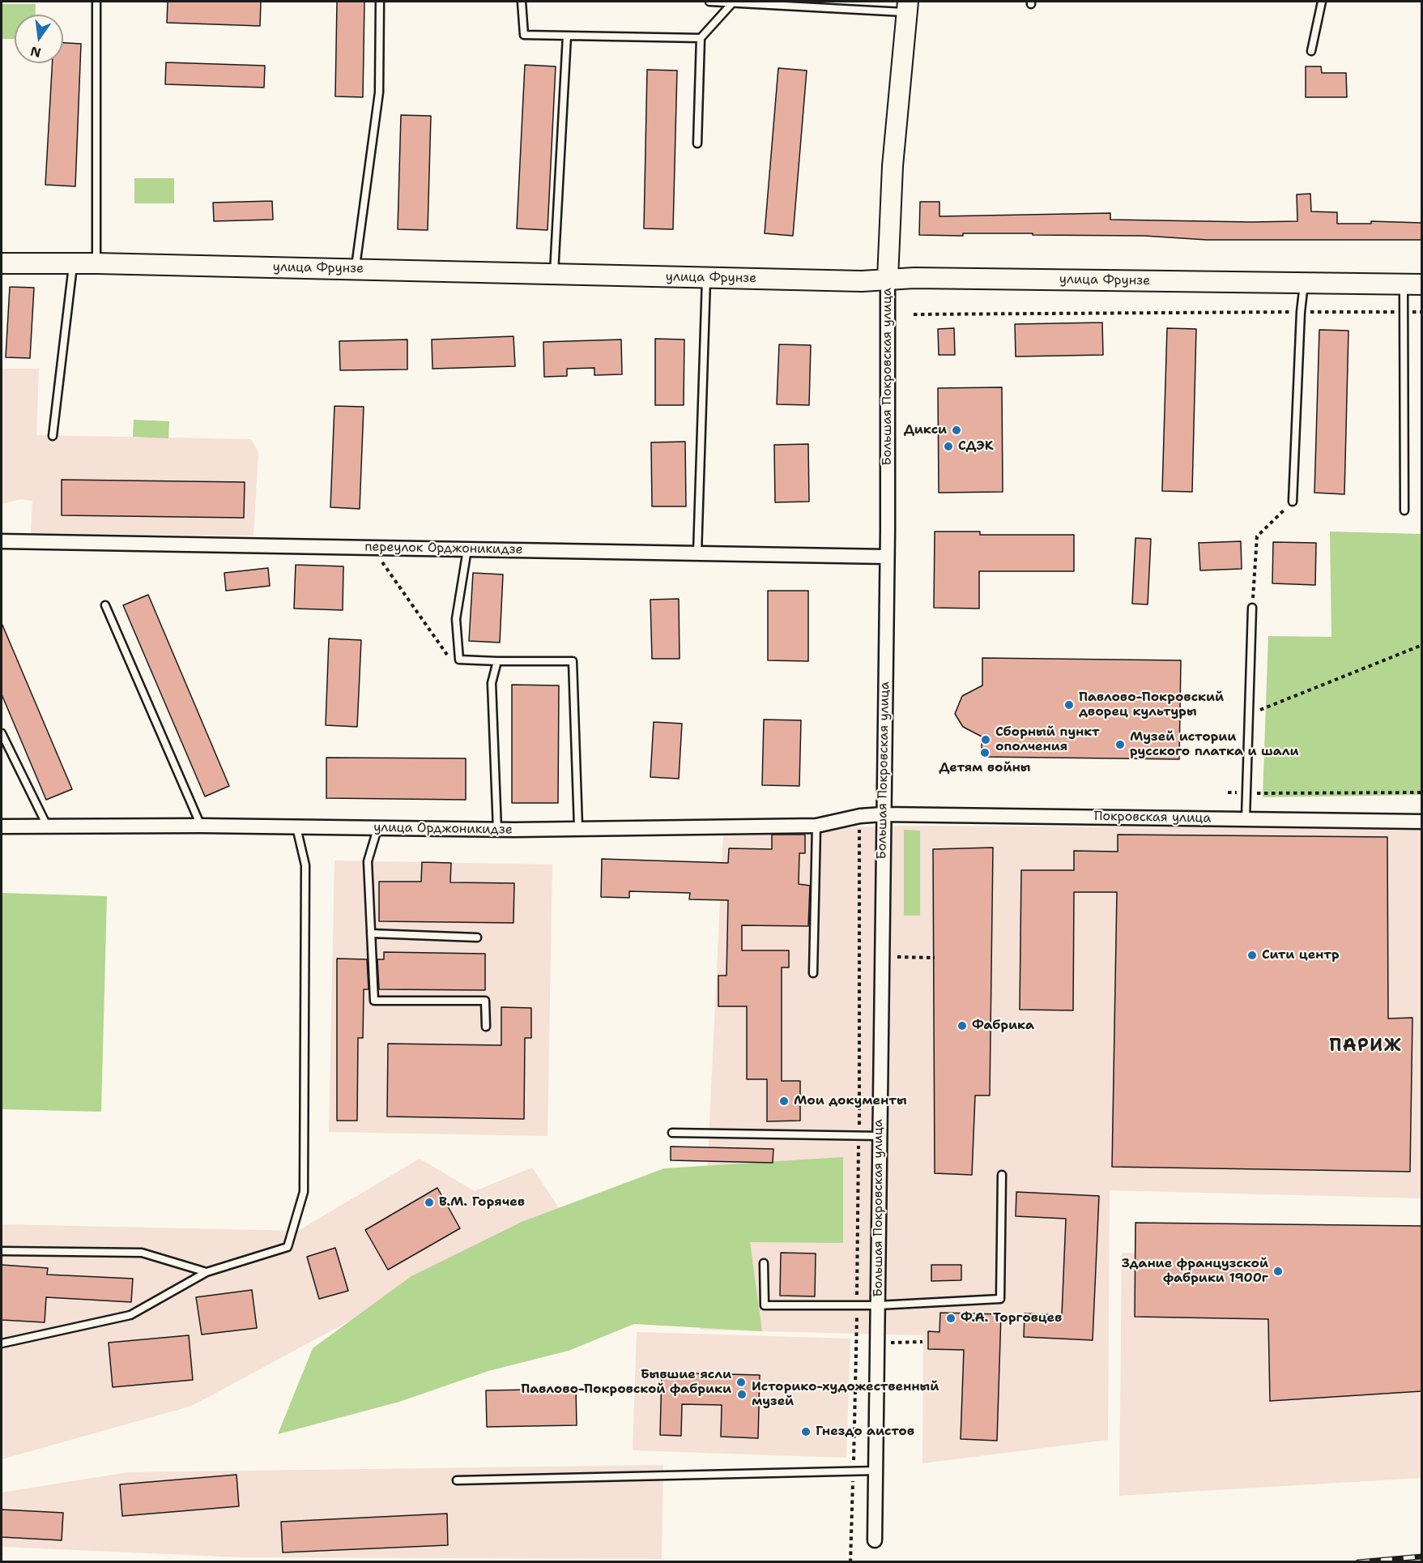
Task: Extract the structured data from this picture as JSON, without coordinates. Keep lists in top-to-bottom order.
{
  "streets": {
    "main road": ["улица Фрунзе", "Большая Покровская улица"],
    "street": ["переулок Орджоникидзе", "Покровская улица", "улица Орджоникидзе"]
  },
  "crossings": [
    ["улица Фрунзе", "Большая Покровская улица"],
    ["Большая Покровская улица", "переулок Орджоникидзе"],
    ["Большая Покровская улица", "Покровская улица"],
    ["Большая Покровская улица", "улица Орджоникидзе"],
    ["Покровская улица", "улица Орджоникидзе"]
  ],
  "districts": ["ПАРИЖ"],
  "places": [
    "Дикси",
    "СДЭК",
    "Павлово-Покровский дворец культуры",
    "Сборный пункт ополчения",
    "Музей истории русского платка и шали",
    "Детям войны",
    "Сити центр",
    "Фабрика",
    "Мои документы",
    "В.М. Горячев",
    "Здание французской фабрики 1900г",
    "Ф.А. Торговцев",
    "Бывшие ясли Павлово-Покровской фабрики",
    "Историко-художественный музей",
    "Гнездо аистов"
  ],
  "north": "bottom"
}
